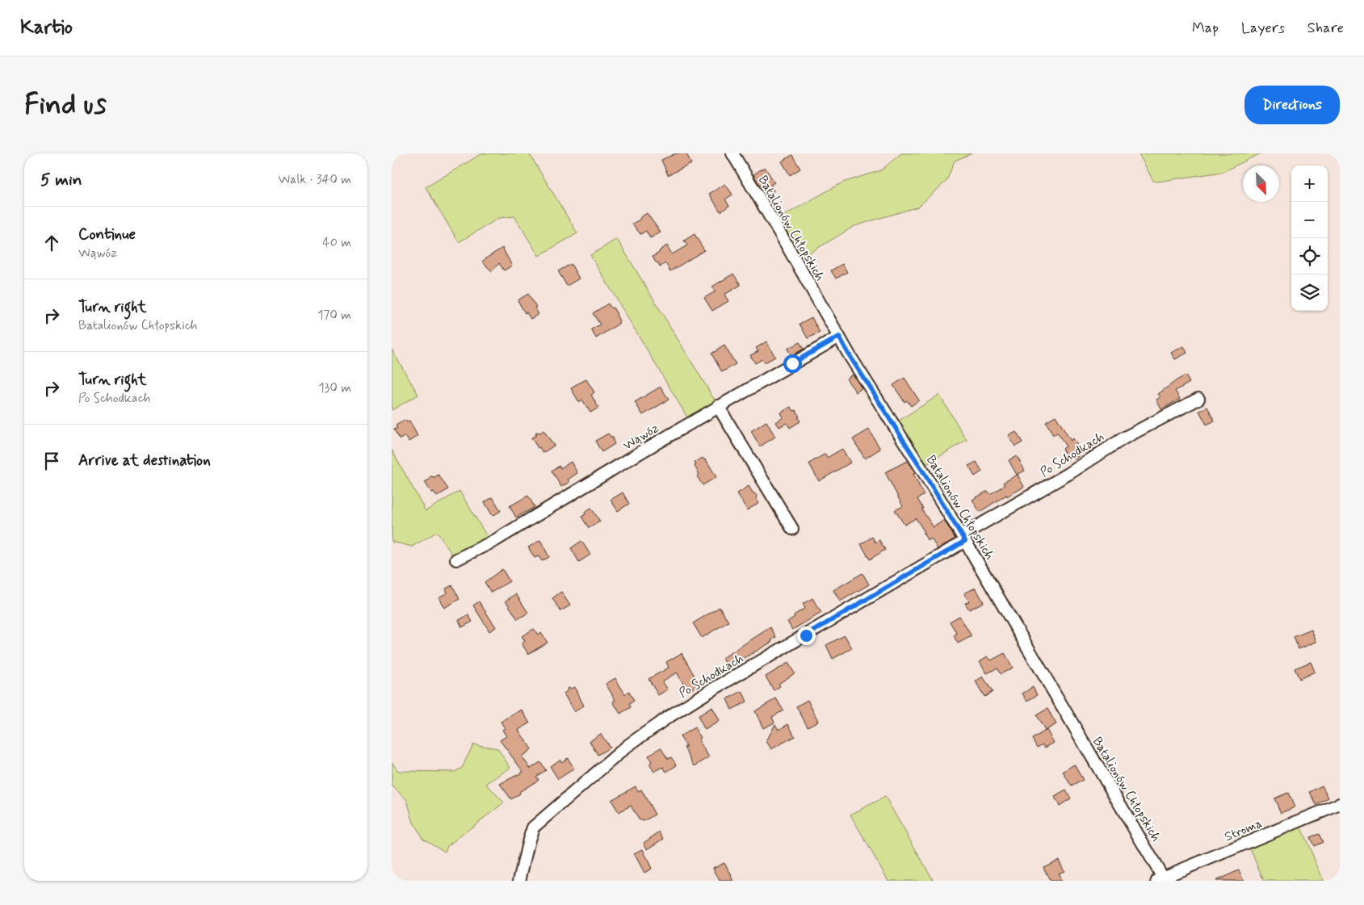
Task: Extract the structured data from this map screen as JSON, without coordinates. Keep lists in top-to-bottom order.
{
  "streets": {
    "street": [
      "Batalionów Chłopskich",
      "Wąwóz",
      "Po Schodkach",
      "Stroma"
    ]
  },
  "crossings": [
    ["Batalionów Chłopskich", "Wąwóz"],
    ["Batalionów Chłopskich", "Po Schodkach"],
    ["Batalionów Chłopskich", "Stroma"]
  ],
  "north": "bottom right",
  "page": {
    "header": "Kartio",
    "nav": ["Map", "Layers", "Share"],
    "buttons": "Directions",
    "title": "Find us",
    "heading": ["5 min", "Walk · 340 m"],
    "map_buttons": ["+", "−"],
    "list": [
      ["Continue", "Wąwóz", "40 m"],
      ["Turn right", "Batalionów Chłopskich", "170 m"],
      ["Turn right", "Po Schodkach", "130 m"],
      "Arrive at destination"
    ]
  }
}
